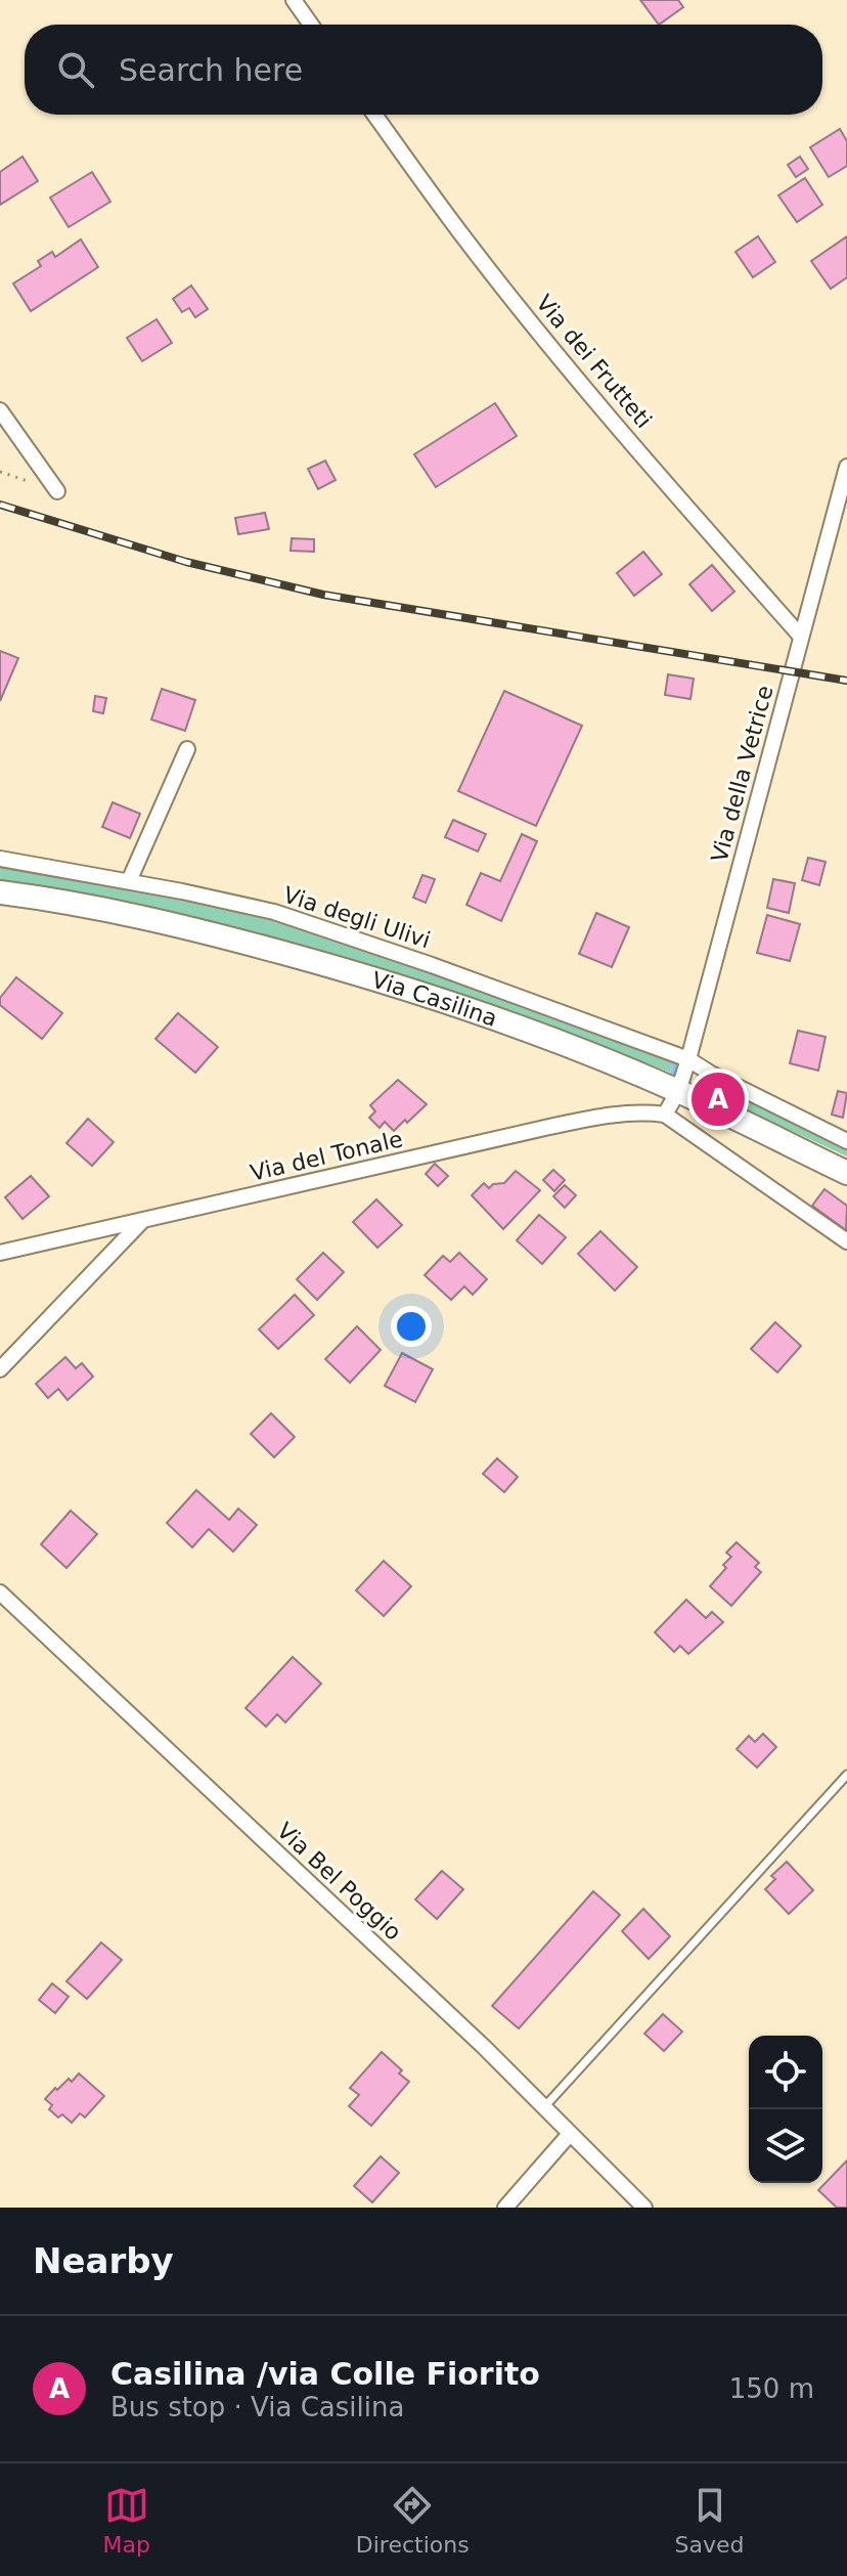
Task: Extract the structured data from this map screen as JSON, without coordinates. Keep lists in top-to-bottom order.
{
  "streets": {
    "main road": ["Via Casilina"],
    "street": [
      "Via dei Frutteti",
      "Via della Vetrice",
      "Via degli Ulivi",
      "Via del Tonale",
      "Via Bel Poggio"
    ]
  },
  "crossings": [
    ["Via dei Frutteti", "Via della Vetrice"],
    ["Via della Vetrice", "Via degli Ulivi"],
    ["Via della Vetrice", "Via Casilina"],
    ["Via della Vetrice", "Via del Tonale"]
  ],
  "page": {
    "search": "Search here",
    "pins": "A",
    "heading": "Nearby",
    "list": [
      {
        "mark": "A",
        "name": "Casilina /via Colle Fiorito",
        "note": "Bus stop · Via Casilina",
        "value": "150 m"
      }
    ],
    "nav": ["Map", "Directions", "Saved"]
  }
}
